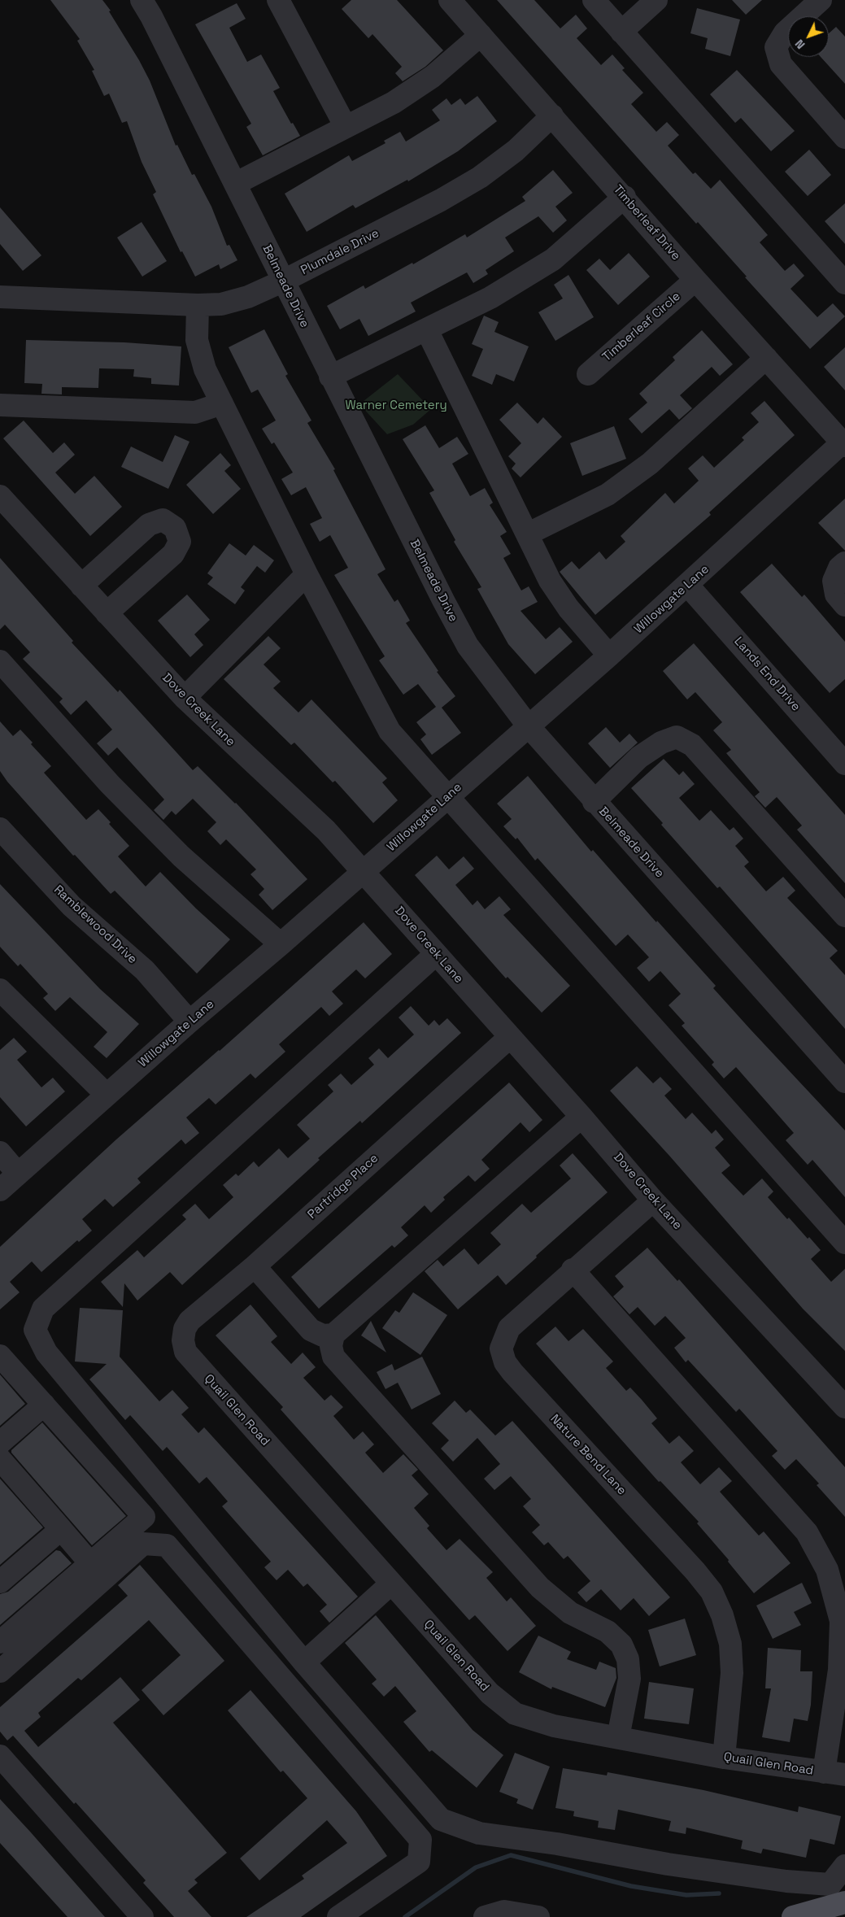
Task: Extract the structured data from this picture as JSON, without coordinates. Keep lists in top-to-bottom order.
{
  "streets": {
    "street": [
      "Timberleaf Drive",
      "Plumdale Drive",
      "Belmeade Drive",
      "Timberleaf Circle",
      "Willowgate Lane",
      "Lands End Drive",
      "Dove Creek Lane",
      "Ramblewood Drive",
      "Partridge Place",
      "Quail Glen Road",
      "Nature Bend Lane"
    ]
  },
  "crossings": [
    ["Timberleaf Drive", "Plumdale Drive"],
    ["Timberleaf Drive", "Timberleaf Circle"],
    ["Timberleaf Drive", "Willowgate Lane"],
    ["Plumdale Drive", "Belmeade Drive"],
    ["Belmeade Drive", "Willowgate Lane"],
    ["Willowgate Lane", "Lands End Drive"],
    ["Willowgate Lane", "Dove Creek Lane"],
    ["Willowgate Lane", "Ramblewood Drive"],
    ["Dove Creek Lane", "Partridge Place"],
    ["Dove Creek Lane", "Nature Bend Lane"],
    ["Partridge Place", "Quail Glen Road"],
    ["Quail Glen Road", "Nature Bend Lane"]
  ],
  "parks": ["Warner Cemetery"],
  "north": "bottom left"
}
